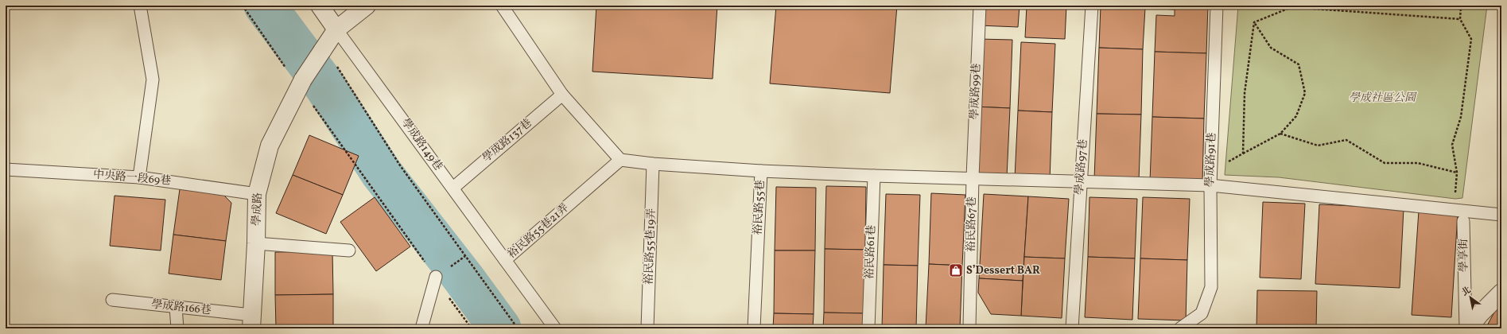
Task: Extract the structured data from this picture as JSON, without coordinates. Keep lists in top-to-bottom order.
{
  "streets": {
    "street": ["學成路"],
    "lane": [
      "學成路99巷",
      "學成路137巷",
      "學成路149巷",
      "學成路91巷",
      "學成路97巷",
      "中央路一段69巷",
      "裕民路55巷",
      "裕民路67巷",
      "裕民路55巷21弄",
      "裕民路55巷19弄",
      "裕民路61巷",
      "學享街",
      "學成路166巷"
    ]
  },
  "crossings": [
    ["學成路99巷", "裕民路67巷"],
    ["學成路137巷", "學成路149巷"],
    ["學成路149巷", "裕民路55巷21弄"],
    ["中央路一段69巷", "學成路"],
    ["裕民路55巷", "裕民路55巷21弄"],
    ["裕民路55巷", "裕民路55巷19弄"],
    ["學成路", "學成路166巷"]
  ],
  "parks": ["學成社區公園"],
  "places": {
    "shop": ["S’Dessert BAR"]
  },
  "north": "top left"
}
